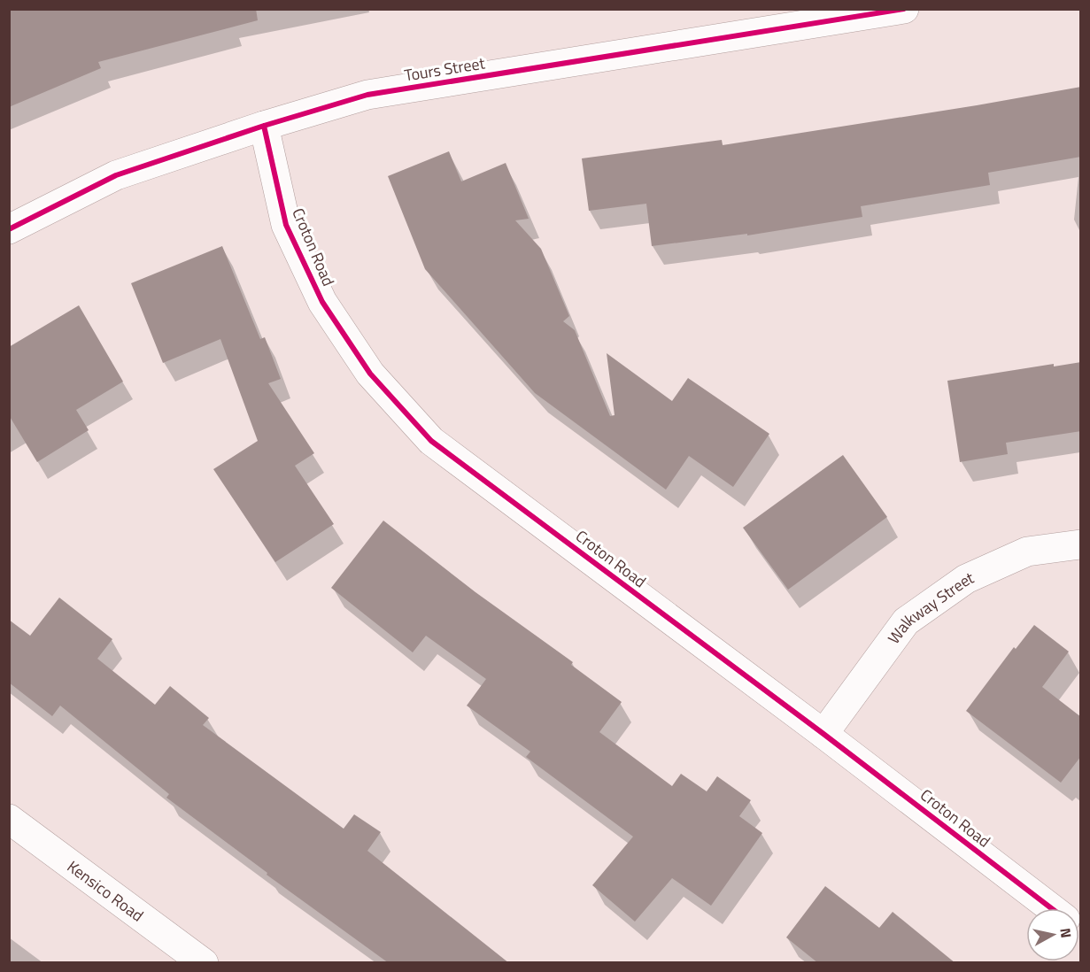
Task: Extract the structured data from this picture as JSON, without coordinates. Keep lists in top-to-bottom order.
{
  "streets": {
    "street": [
      "Tours Street",
      "Croton Road",
      "Walkway Street",
      "Kensico Road"
    ]
  },
  "crossings": [
    ["Tours Street", "Croton Road"],
    ["Croton Road", "Walkway Street"]
  ],
  "north": "right"
}
